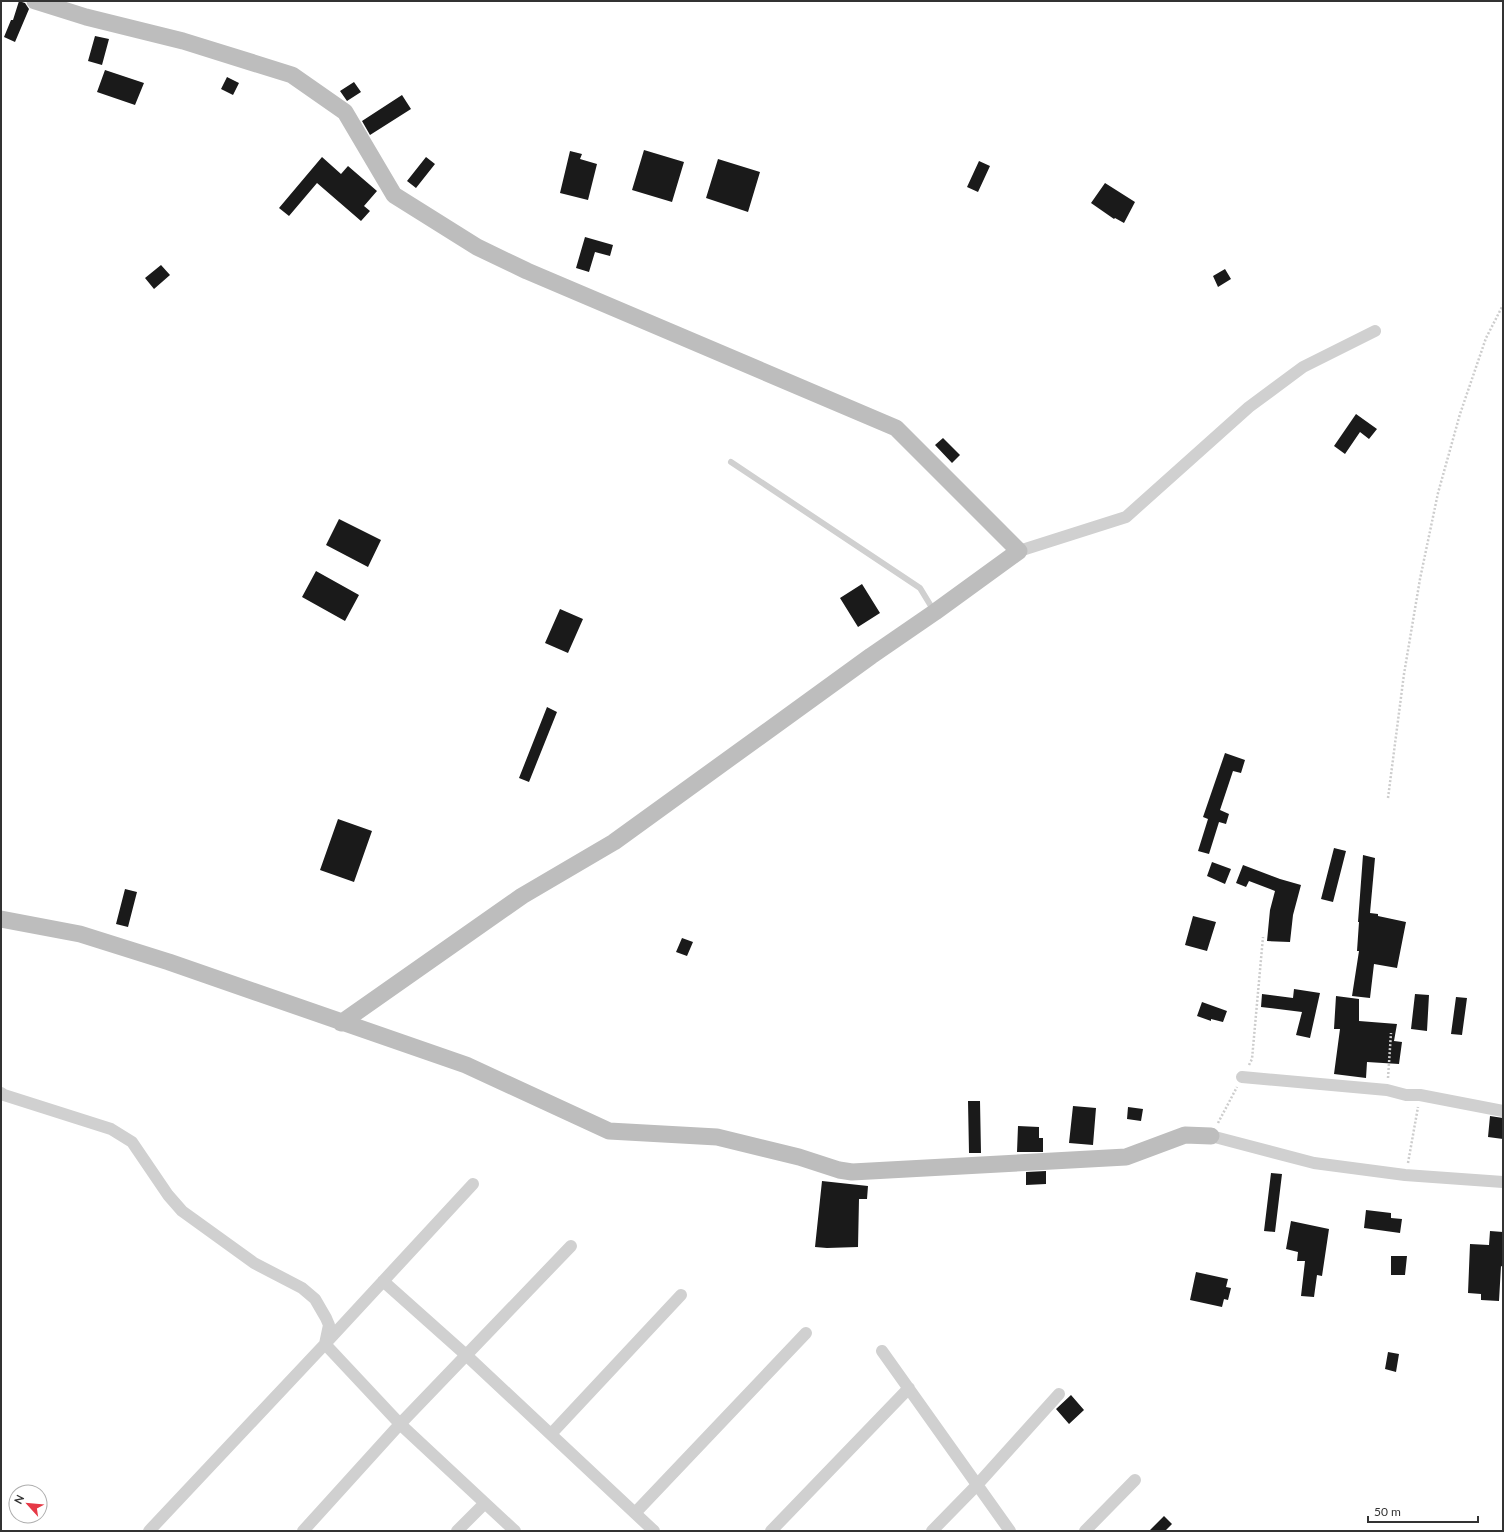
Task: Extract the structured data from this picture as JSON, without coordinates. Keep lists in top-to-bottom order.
{
  "scale_bar": "50 m",
  "north": "top left"
}
